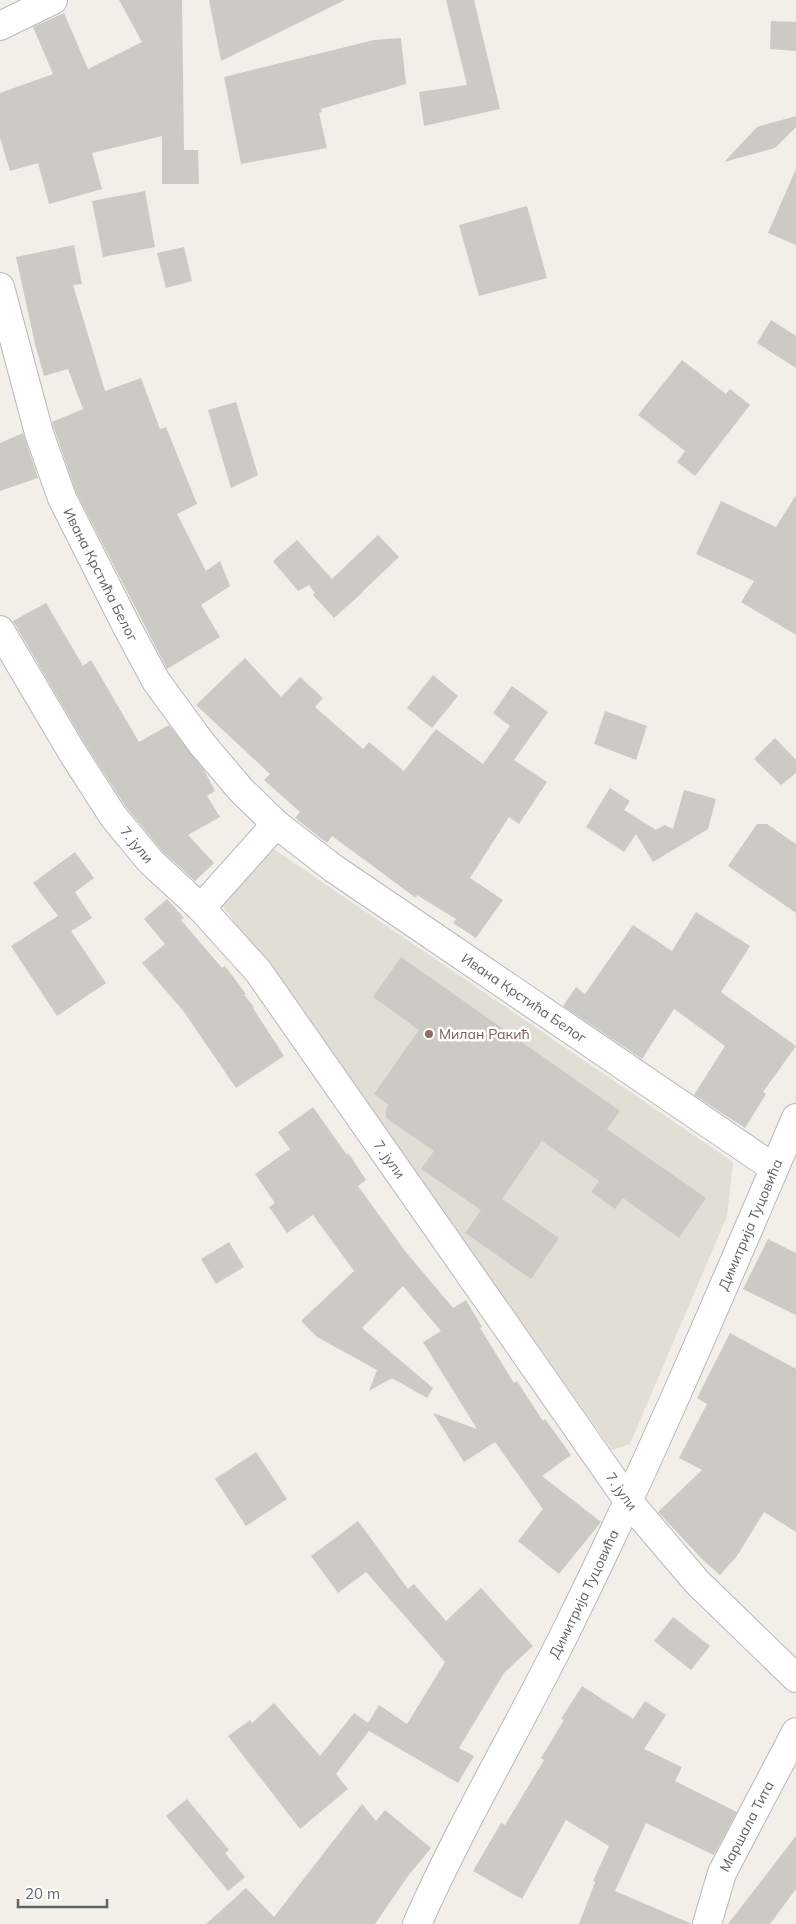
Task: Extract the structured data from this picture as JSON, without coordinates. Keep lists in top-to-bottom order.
{
  "streets": {
    "street": [
      "Ивана Крстића Белог",
      "7. јули",
      "Димитрија Туцовића",
      "Маршала Тита"
    ]
  },
  "crossings": [
    ["Ивана Крстића Белог", "Димитрија Туцовића"],
    ["7. јули", "Димитрија Туцовића"]
  ],
  "places": ["Милан Ракић"],
  "scale_bar": "20 m"
}
